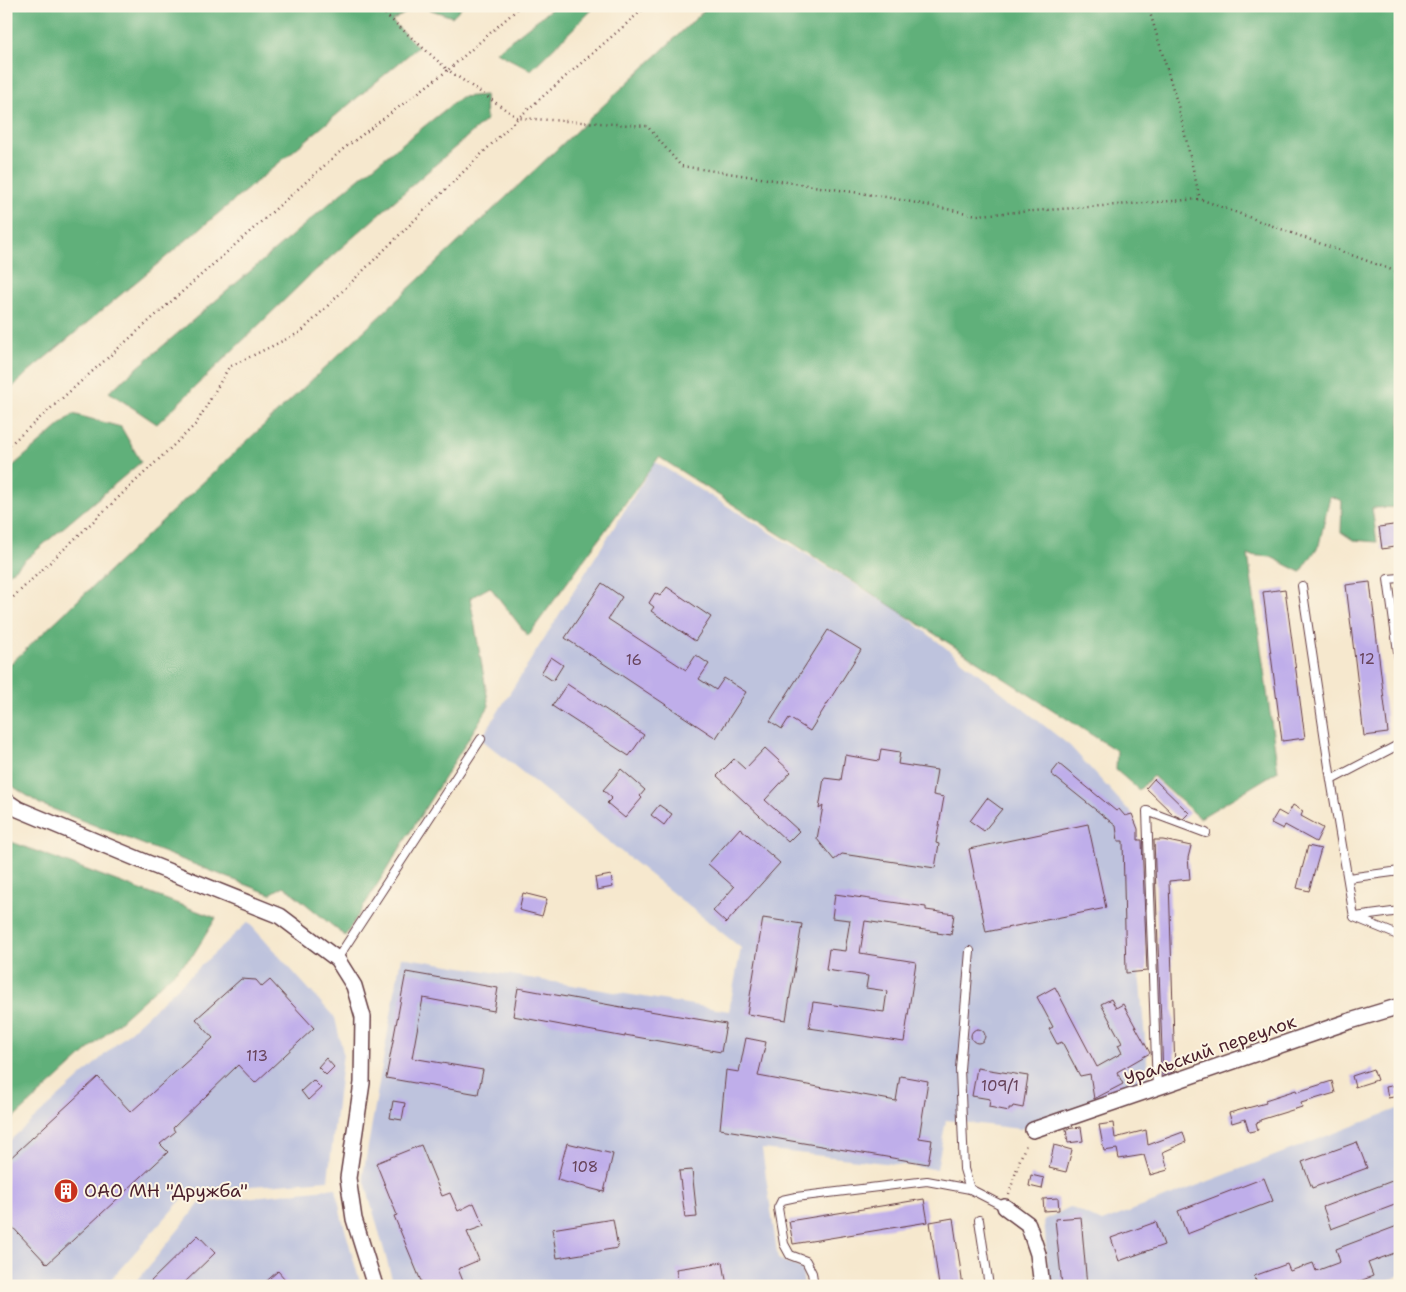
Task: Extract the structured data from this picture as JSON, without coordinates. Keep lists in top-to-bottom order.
{
  "streets": {
    "street": ["Уральский переулок"]
  },
  "places": {
    "building": ["ОАО МН \"Дружба\""]
  },
  "house_numbers": [
    "12",
    "16",
    "113",
    "109/1",
    "108"
  ]
}
